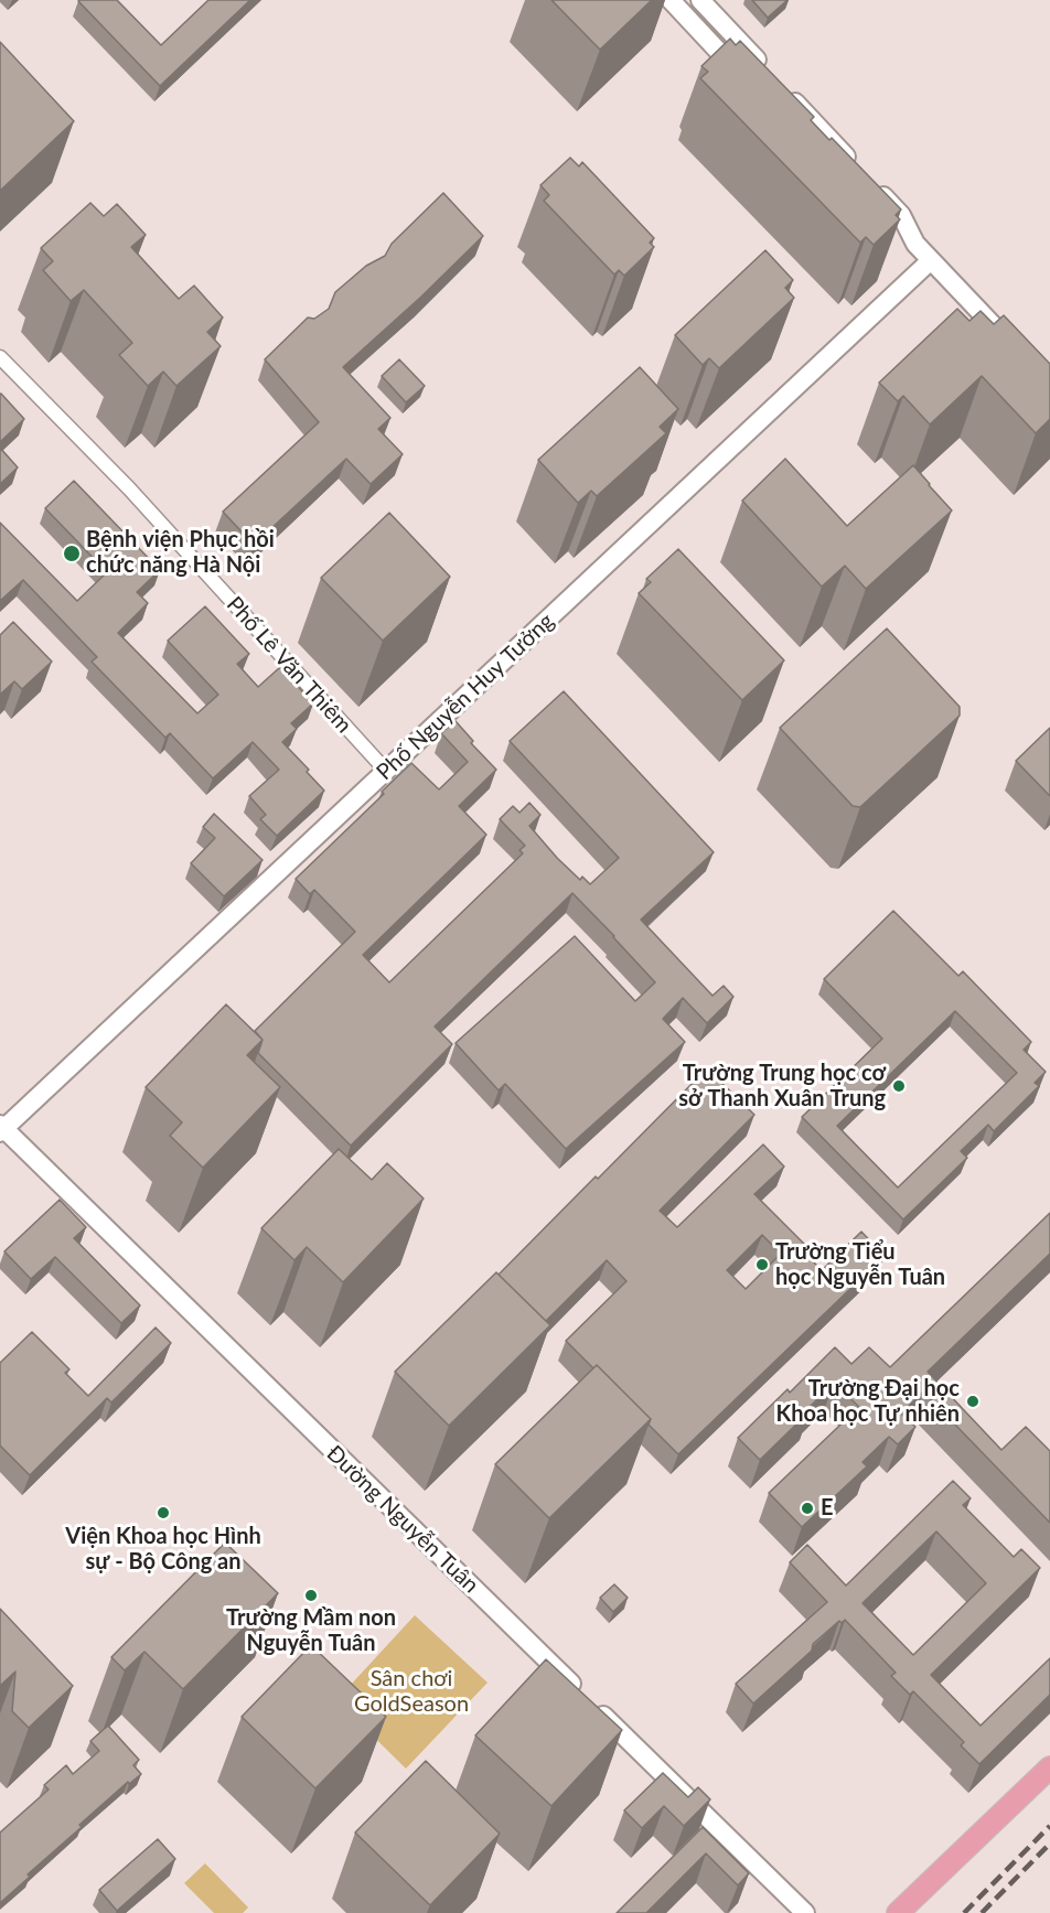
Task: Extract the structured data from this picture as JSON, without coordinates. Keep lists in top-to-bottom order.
{
  "streets": {
    "street": ["Phố Lê Văn Thiêm", "Phố Nguyễn Huy Tưởng", "Đường Nguyễn Tuân"]
  },
  "crossings": [
    ["Phố Lê Văn Thiêm", "Phố Nguyễn Huy Tưởng"],
    ["Phố Nguyễn Huy Tưởng", "Đường Nguyễn Tuân"]
  ],
  "parks": ["Sân chơi GoldSeason"],
  "places": [
    "Bệnh viện Phục hồi chức năng Hà Nội",
    "Trường Trung học cơ sở Thanh Xuân Trung",
    "Trường Tiểu học Nguyễn Tuân",
    "Trường Đại học Khoa học Tự nhiên",
    "E",
    "Viện Khoa học Hình sự - Bộ Công an",
    "Trường Mầm non Nguyễn Tuân"
  ]
}
